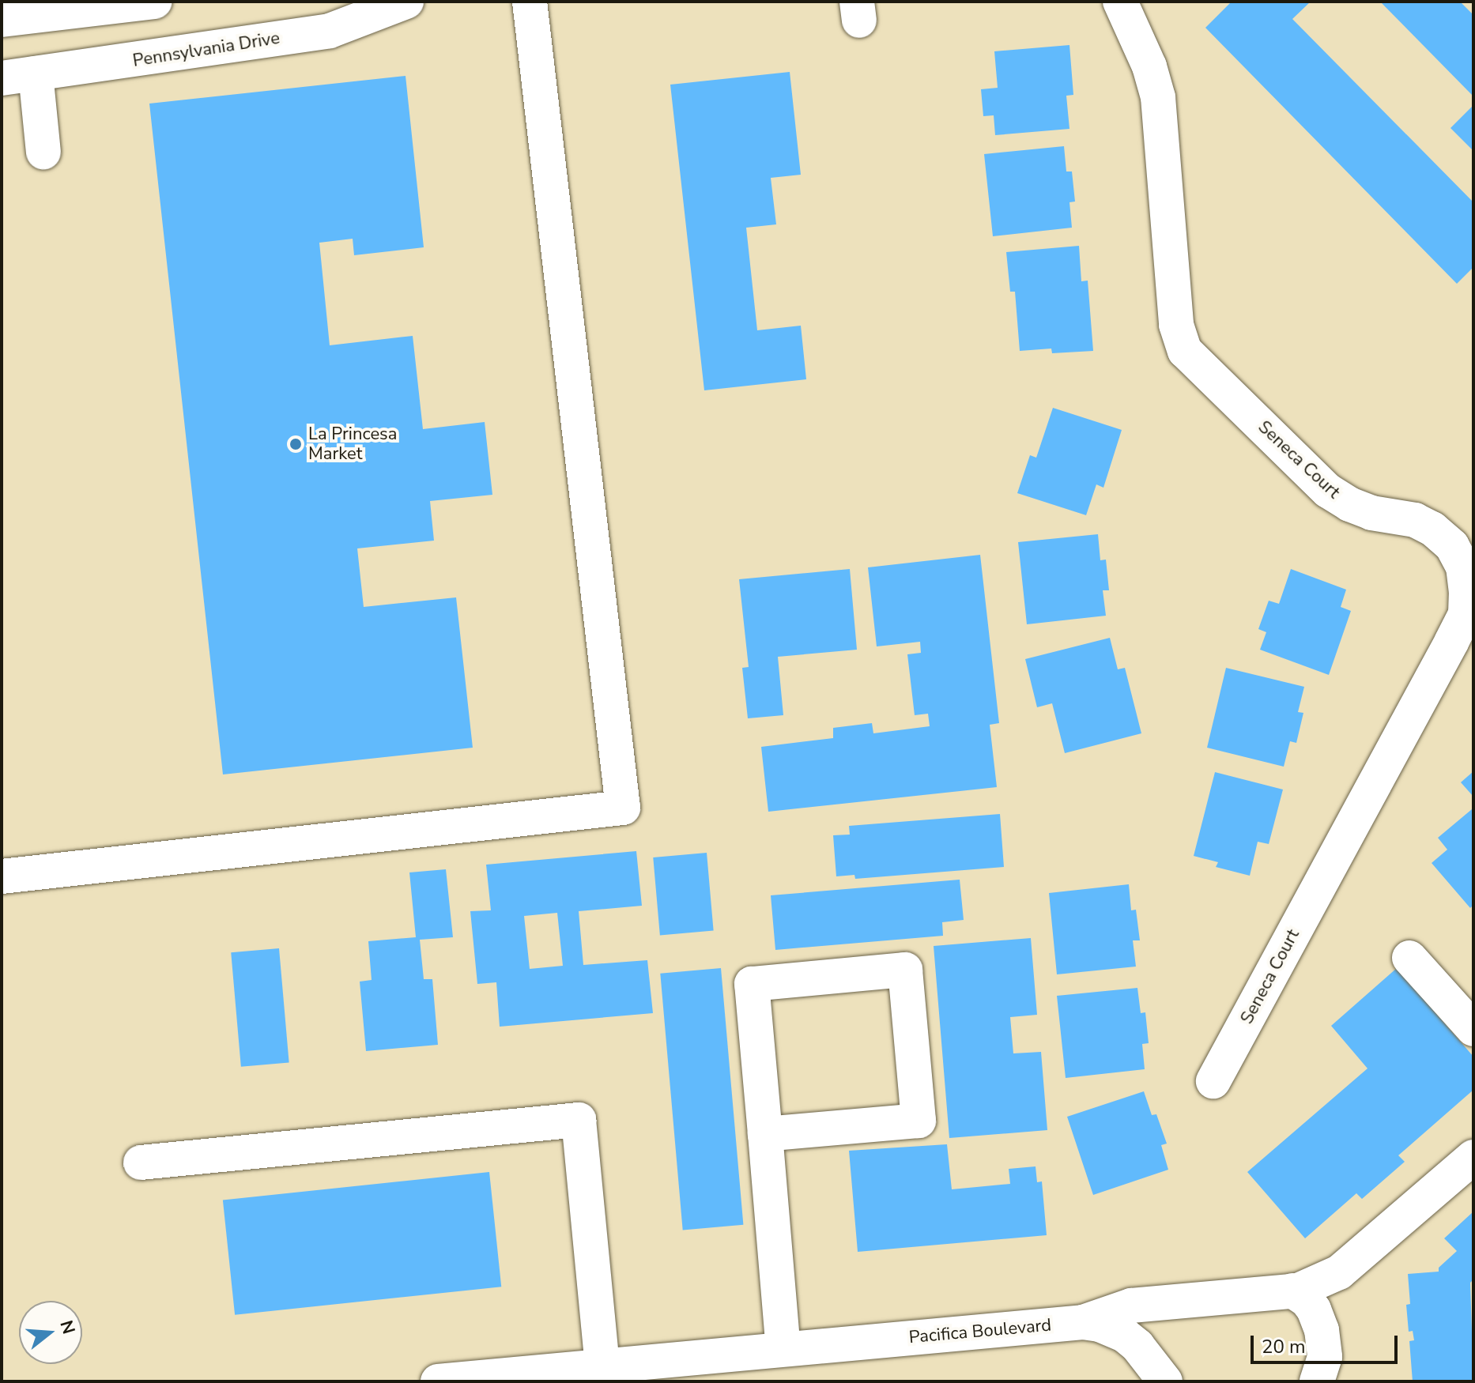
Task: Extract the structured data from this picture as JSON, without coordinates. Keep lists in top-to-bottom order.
{
  "streets": {
    "street": ["Pennsylvania Drive", "Seneca Court", "Pacifica Boulevard"]
  },
  "places": ["La Princesa Market"],
  "scale_bar": "20 m",
  "north": "right"
}
